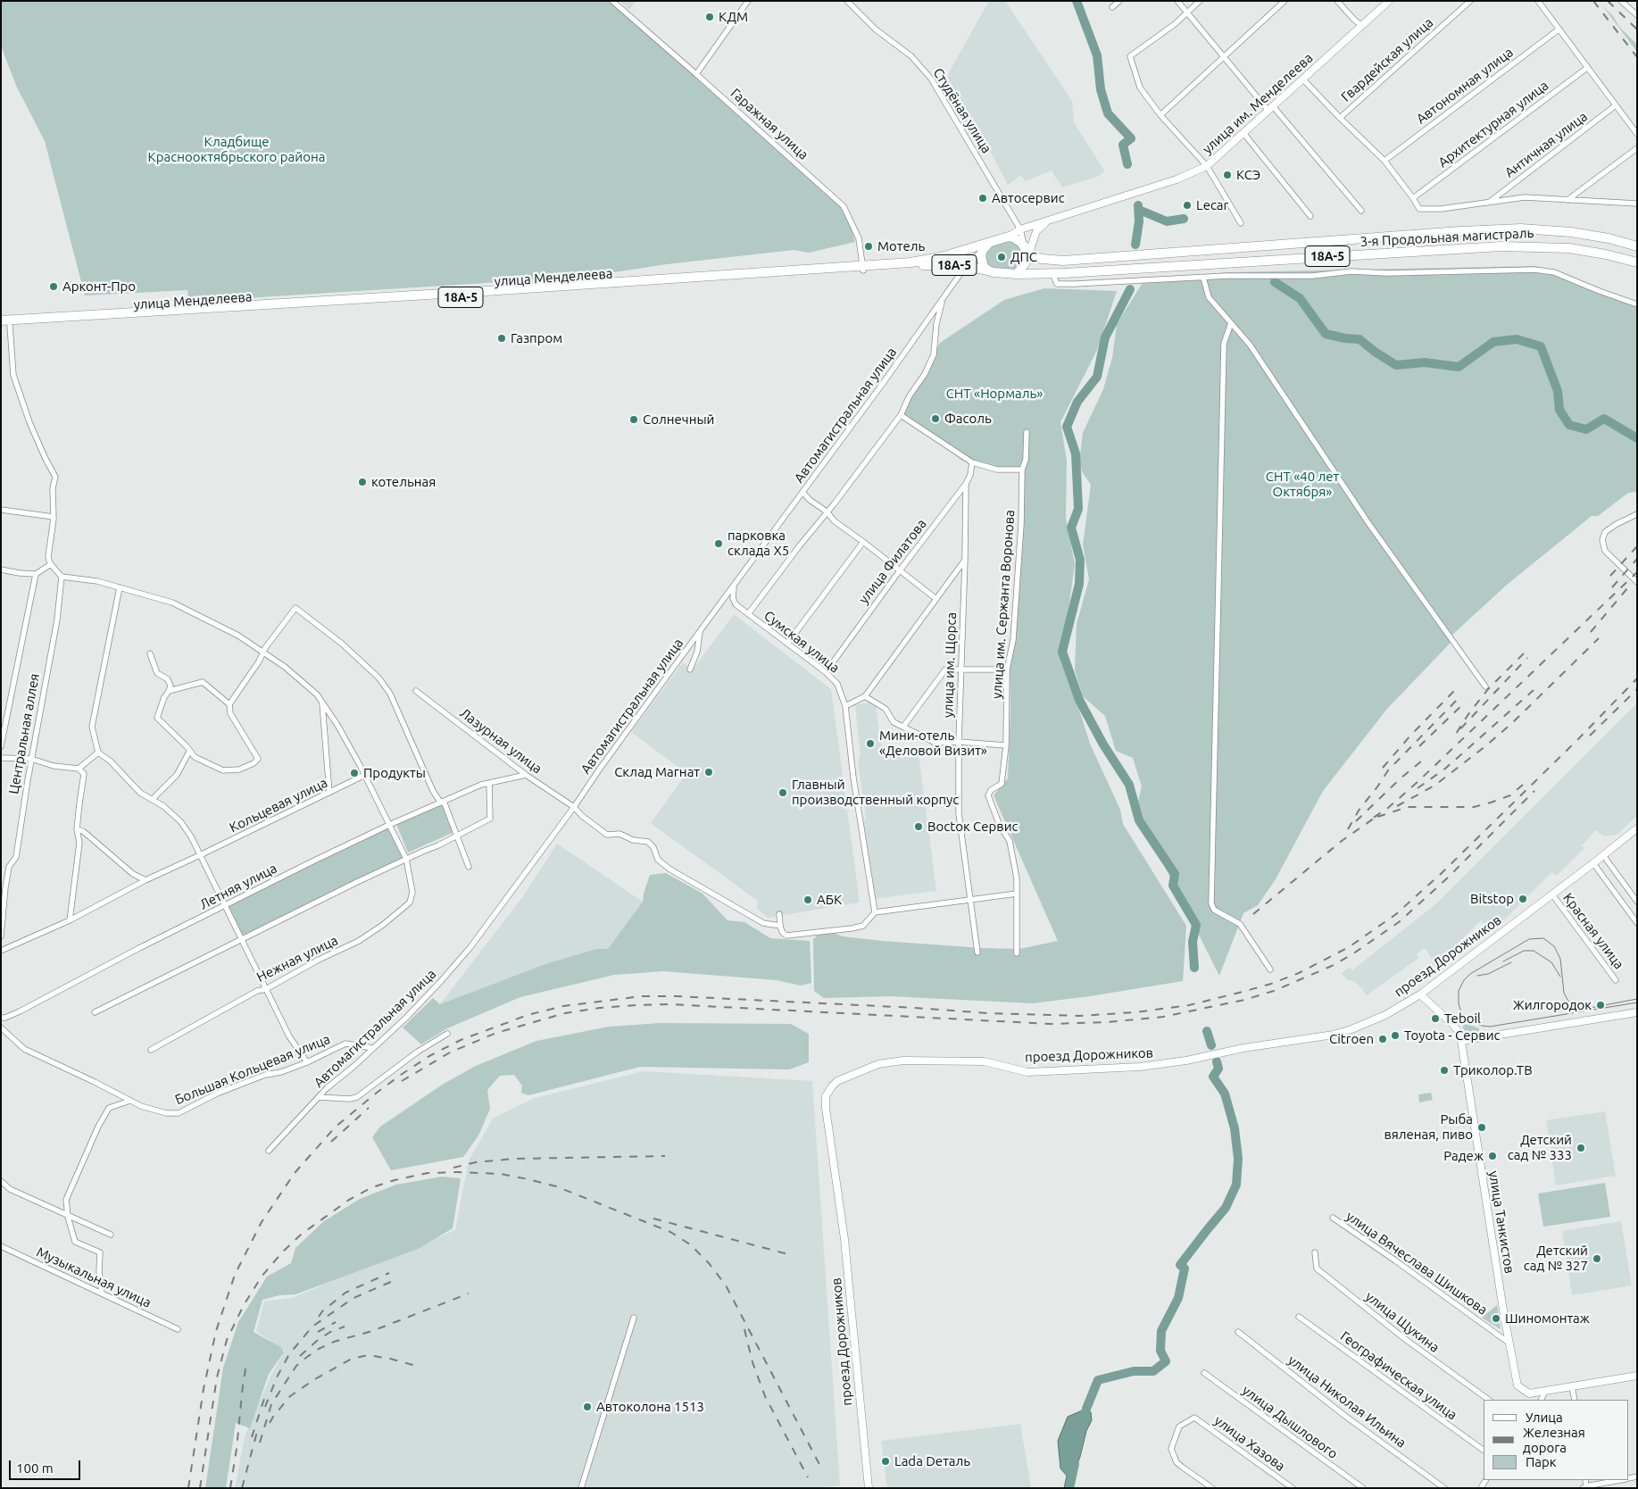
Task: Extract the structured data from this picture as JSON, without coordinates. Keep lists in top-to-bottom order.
{
  "streets": {
    "highway": ["3-я Продольная магистраль", "18А-5", "улица Менделеева"],
    "main road": ["улица им. Менделеева", "проезд Дорожников", "улица Танкистов"],
    "street": [
      "Гвардейская улица",
      "Автономная улица",
      "Студёная улица",
      "Гаражная улица",
      "Архитектурная улица",
      "Античная улица",
      "Автомагистральная улица",
      "улица Филатова",
      "улица им. Сержанта Воронова",
      "Сумская улица",
      "улица им. Щорса",
      "Центральная аллея",
      "Лазурная улица",
      "Кольцевая улица",
      "Летняя улица",
      "Красная улица",
      "Нежная улица",
      "Большая Кольцевая улица",
      "улица Вячеслава Шишкова",
      "Музыкальная улица",
      "улица Щукина",
      "Географическая улица",
      "улица Николая Ильина",
      "улица Дышлового",
      "улица Хазова"
    ]
  },
  "crossings": [
    ["Гаражная улица", "улица Менделеева"],
    ["3-я Продольная магистраль", "18А-5"],
    ["3-я Продольная магистраль", "улица Менделеева"],
    ["3-я Продольная магистраль", "Автомагистральная улица"],
    ["18А-5", "улица Менделеева"],
    ["18А-5", "Автомагистральная улица"],
    ["улица Менделеева", "Автомагистральная улица"],
    ["Автомагистральная улица", "Сумская улица"],
    ["Автомагистральная улица", "Лазурная улица"],
    ["Автомагистральная улица", "Большая Кольцевая улица"],
    ["улица Филатова", "Сумская улица"],
    ["улица Филатова", "улица им. Щорса"],
    ["Лазурная улица", "Летняя улица"],
    ["Красная улица", "проезд Дорожников"],
    ["проезд Дорожников", "улица Танкистов"],
    ["улица Танкистов", "улица Вячеслава Шишкова"]
  ],
  "parks": ["Кладбище Краснооктябрьского района", "СНТ «Нормаль»", "СНТ «40 лет Октября»"],
  "places": [
    "КДМ",
    "КСЭ",
    "Автосервис",
    "Lecar",
    "Мотель",
    "ДПС",
    "Арконт-Про",
    "Газпром",
    "Фасоль",
    "Солнечный",
    "котельная",
    "парковка склада X5",
    "Мини-отель «Деловой Визит»",
    "Склад Магнат",
    "Продукты",
    "Главный производственный корпус",
    "Восtок Сервис",
    "Bitstop",
    "АБК",
    "Жилгородок",
    "Teboil",
    "Toyota - Сервис",
    "Citroen",
    "Триколор.ТВ",
    "Рыба вяленая, пиво",
    "Детский сад № 333",
    "Радеж",
    "Детский сад № 327",
    "Шиномонтаж",
    "Автоколона 1513",
    "Lada Dеталь"
  ],
  "legend": ["Улица", "Железная дорога", "Парк"],
  "scale_bar": "100 m"
}
